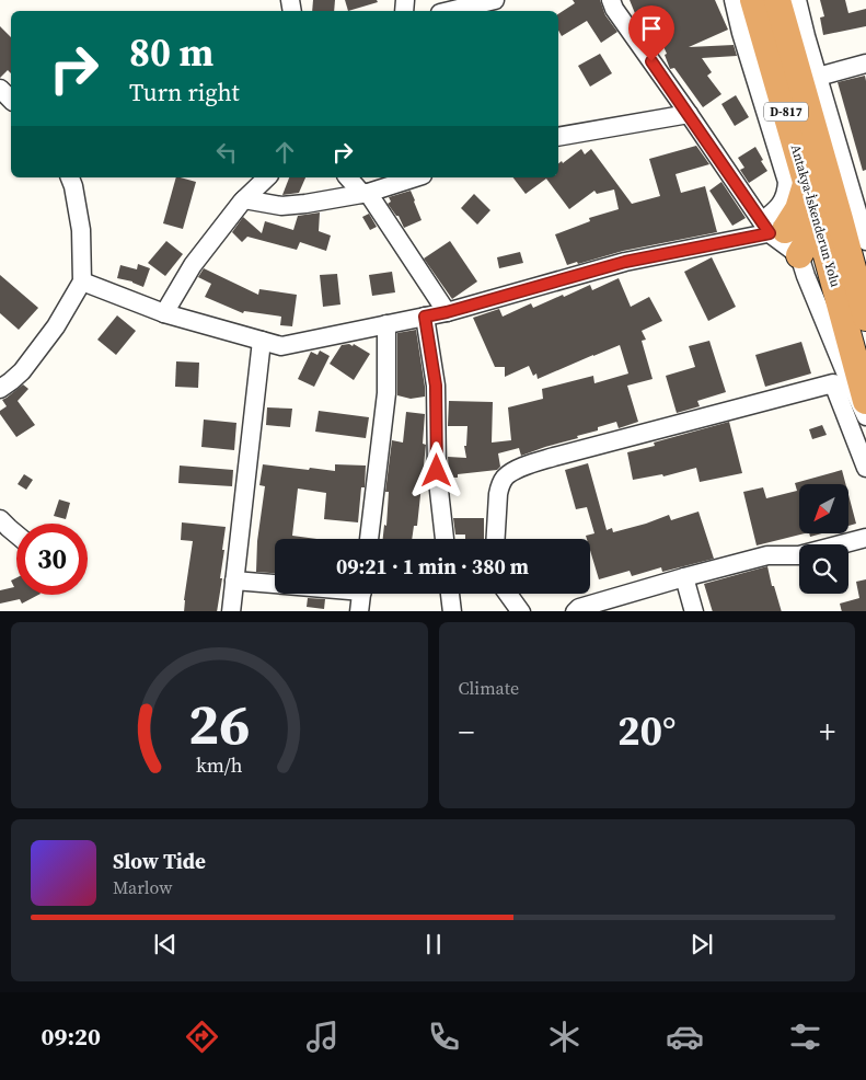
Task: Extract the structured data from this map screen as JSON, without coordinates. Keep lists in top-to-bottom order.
{
  "streets": {
    "highway": ["D-817", "Antakya-İskenderun Yolu"]
  },
  "north": "bottom left",
  "page": {
    "turn": ["80 m", "Turn right"],
    "limit": "30",
    "trip": "09:21 · 1 min · 380 m",
    "tile": "Climate",
    "heat": ["−", "20°", "+"],
    "song": ["Slow Tide", "Marlow"],
    "tabs": "09:20",
    "gauge": ["26", "km/h"]
  }
}
